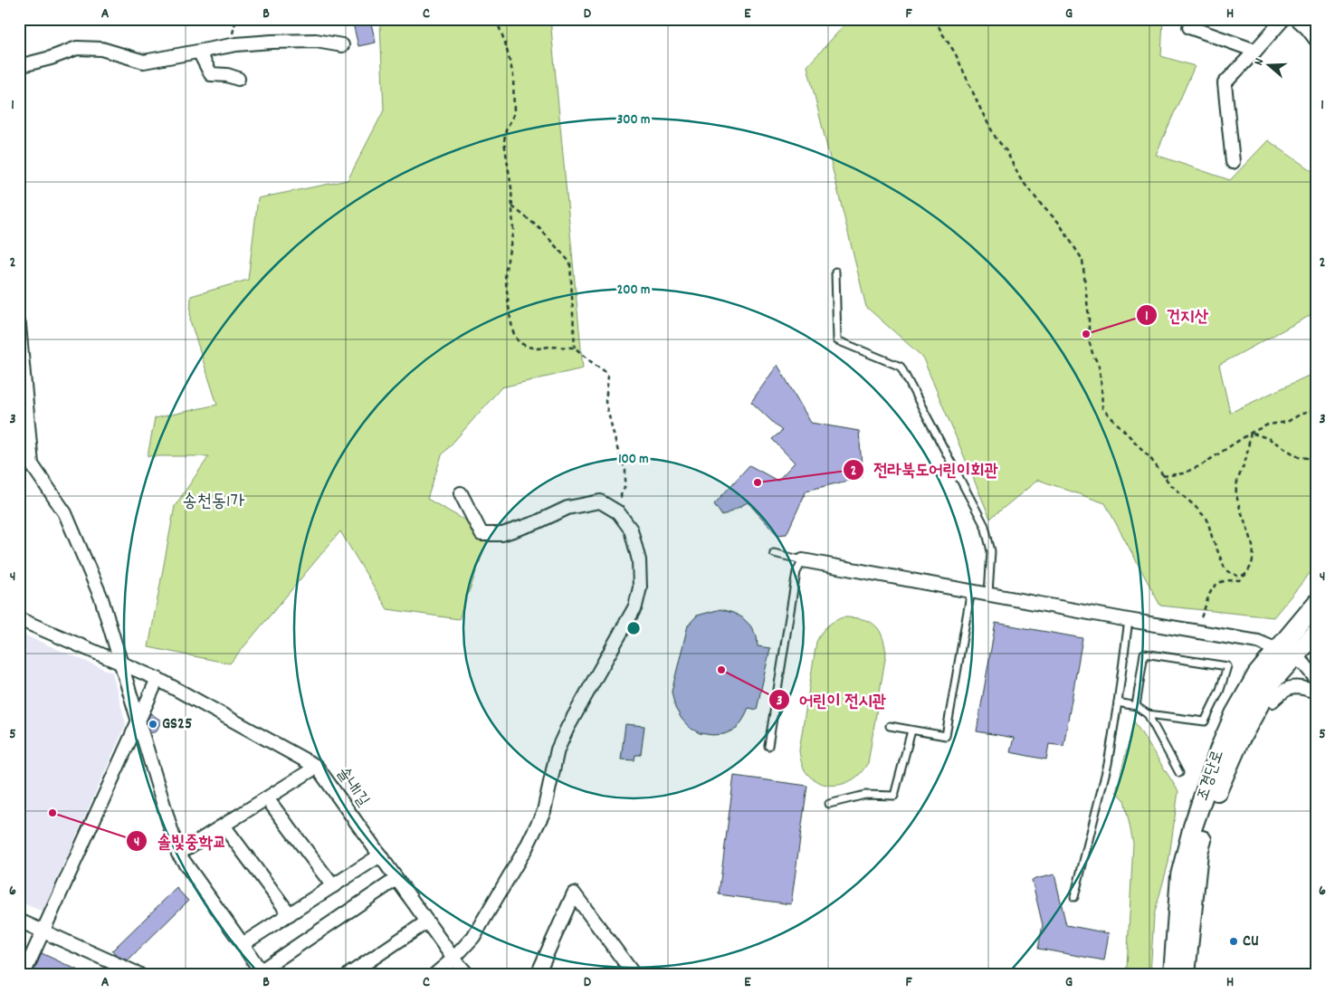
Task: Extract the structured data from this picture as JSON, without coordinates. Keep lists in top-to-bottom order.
{
  "streets": {
    "street": ["조경단로", "솔내1길"]
  },
  "districts": ["송천동1가"],
  "places": [
    "건지산",
    "전라북도어린이회관",
    "어린이 전시관",
    "GS25",
    "솔빛중학교",
    "CU"
  ],
  "north": "left",
  "grid": {
    "columns": [
      "A",
      "B",
      "C",
      "D",
      "E",
      "F",
      "G",
      "H"
    ],
    "rows": [
      "1",
      "2",
      "3",
      "4",
      "5",
      "6"
    ]
  },
  "rings": ["300 m", "200 m", "100 m"]
}
